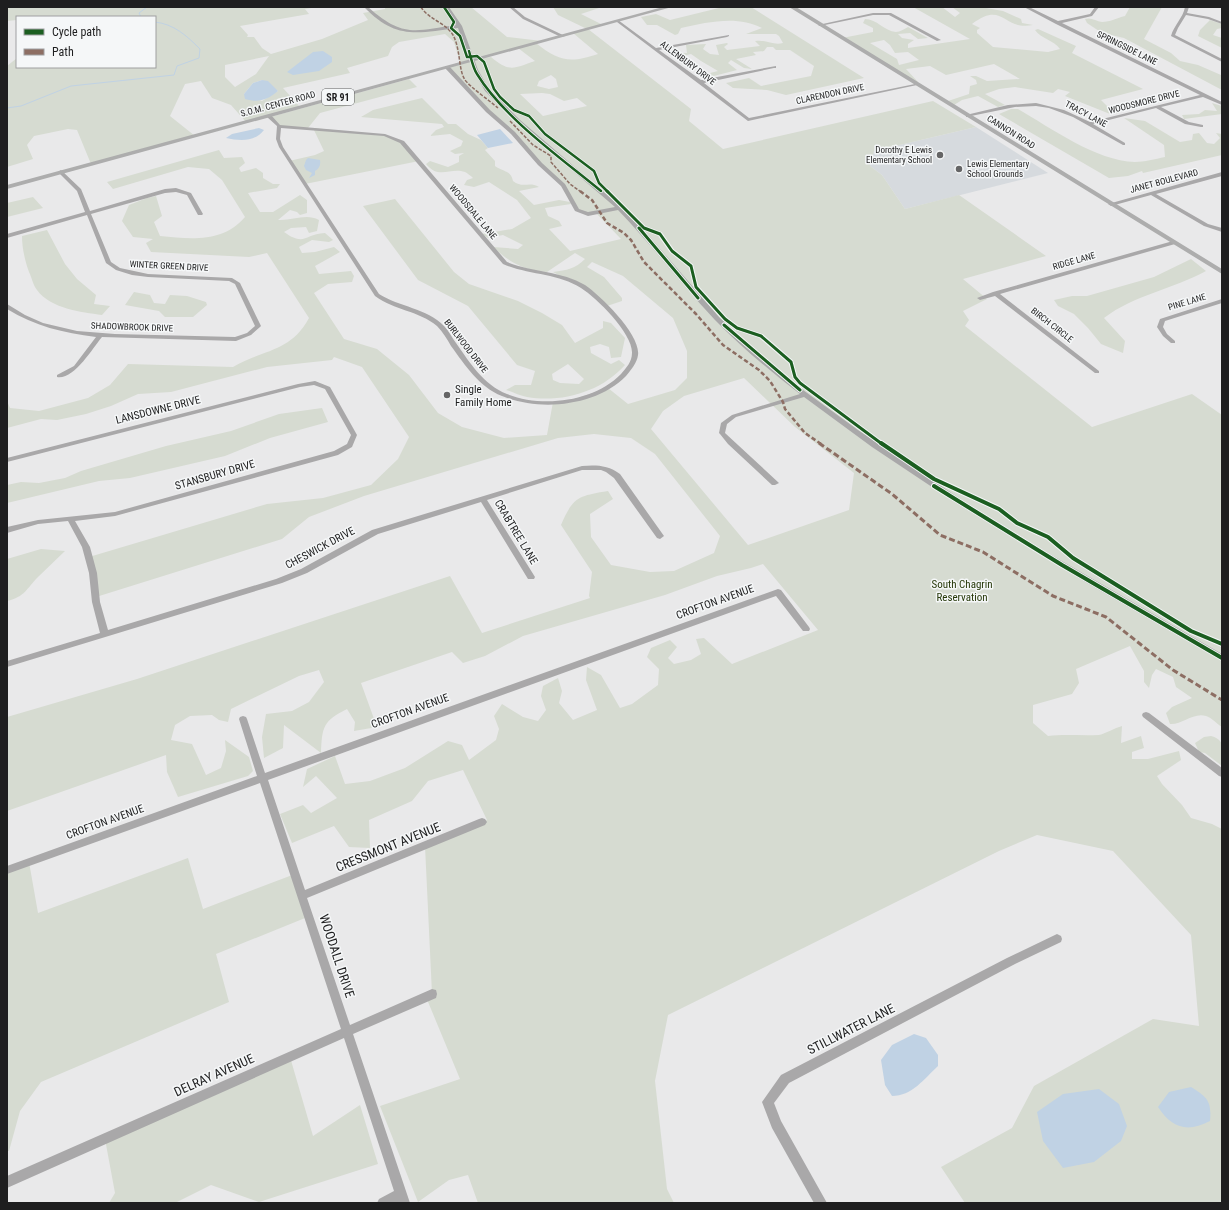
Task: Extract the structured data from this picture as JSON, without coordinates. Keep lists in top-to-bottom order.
{
  "streets": {
    "main road": ["SR 91", "S.O.M. CENTER ROAD", "CANNON ROAD"],
    "street": [
      "SPRINGSIDE LANE",
      "ALLENBURY DRIVE",
      "CLARENDON DRIVE",
      "WOODSMORE DRIVE",
      "TRACY LANE",
      "JANET BOULEVARD",
      "WOODSDALE LANE",
      "RIDGE LANE",
      "WINTER GREEN DRIVE",
      "PINE LANE",
      "BIRCH CIRCLE",
      "SHADOWBROOK DRIVE",
      "BURLWOOD DRIVE",
      "LANSDOWNE DRIVE",
      "STANSBURY DRIVE",
      "CRABTREE LANE",
      "CHESWICK DRIVE",
      "CROFTON AVENUE",
      "CRESSMONT AVENUE",
      "WOODALL DRIVE",
      "STILLWATER LANE",
      "DELRAY AVENUE"
    ]
  },
  "crossings": [
    ["SPRINGSIDE LANE", "WOODSMORE DRIVE"],
    ["ALLENBURY DRIVE", "CLARENDON DRIVE"],
    ["ALLENBURY DRIVE", "S.O.M. CENTER ROAD"],
    ["CLARENDON DRIVE", "CANNON ROAD"],
    ["WOODSMORE DRIVE", "TRACY LANE"],
    ["S.O.M. CENTER ROAD", "WINTER GREEN DRIVE"],
    ["TRACY LANE", "CANNON ROAD"],
    ["CANNON ROAD", "JANET BOULEVARD"],
    ["CANNON ROAD", "RIDGE LANE"],
    ["WOODSDALE LANE", "BURLWOOD DRIVE"],
    ["RIDGE LANE", "BIRCH CIRCLE"],
    ["WINTER GREEN DRIVE", "SHADOWBROOK DRIVE"],
    ["LANSDOWNE DRIVE", "STANSBURY DRIVE"],
    ["CRABTREE LANE", "CHESWICK DRIVE"],
    ["CROFTON AVENUE", "WOODALL DRIVE"],
    ["CRESSMONT AVENUE", "WOODALL DRIVE"],
    ["WOODALL DRIVE", "DELRAY AVENUE"]
  ],
  "parks": ["South Chagrin Reservation"],
  "places": ["Dorothy E Lewis Elementary School", "Lewis Elementary School Grounds", "Single Family Home"],
  "legend": ["Cycle path", "Path"]
}
